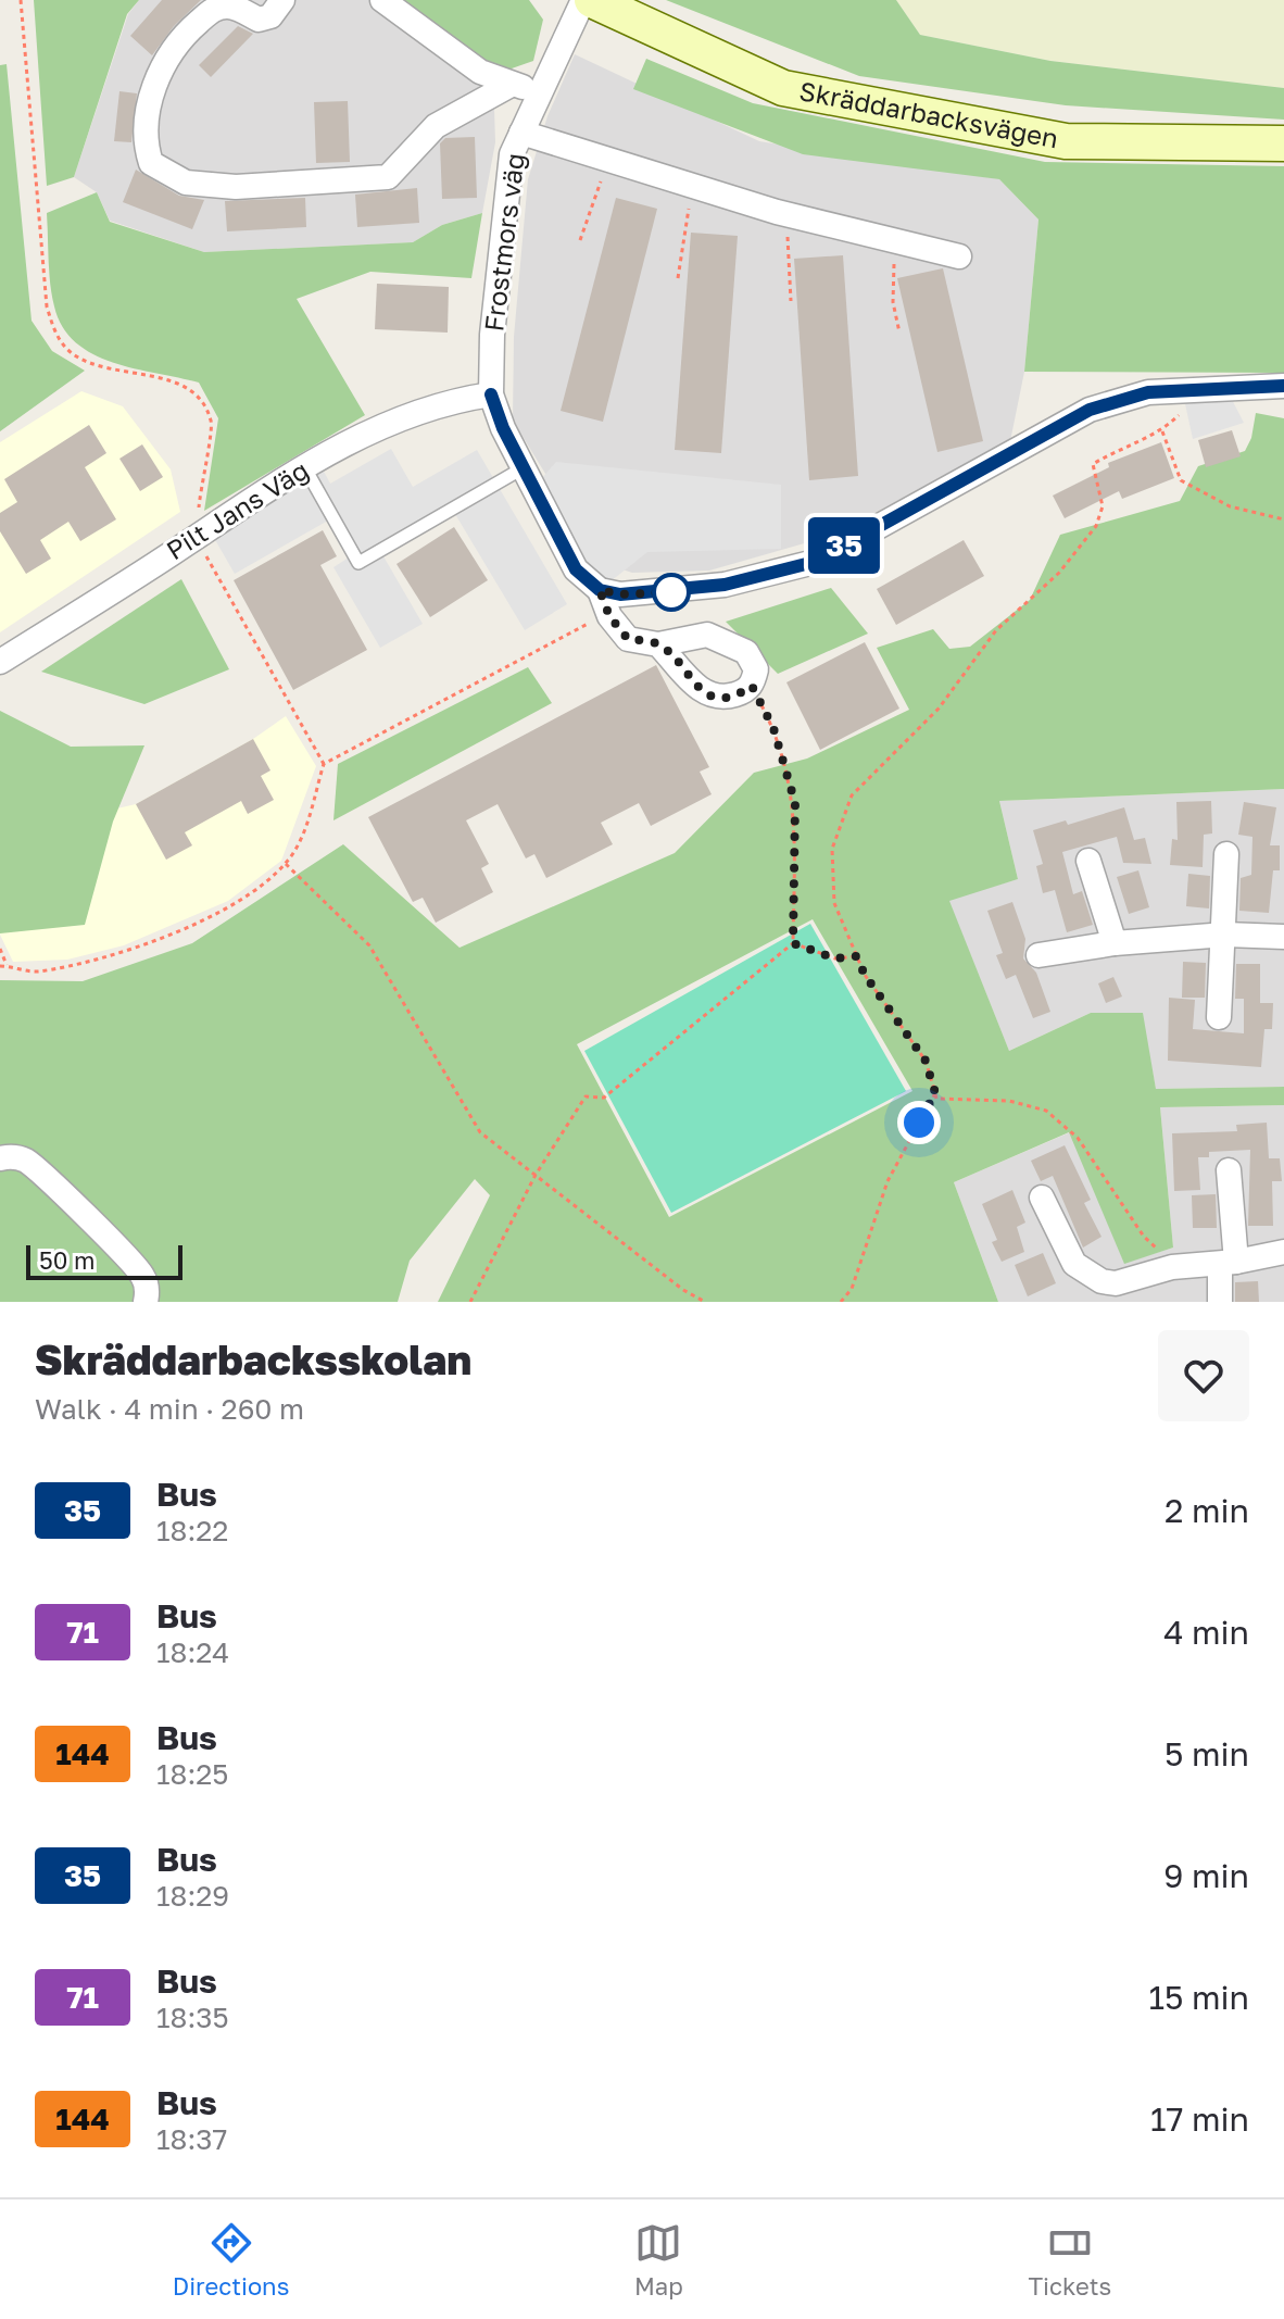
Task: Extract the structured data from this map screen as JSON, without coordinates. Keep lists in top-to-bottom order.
{
  "streets": {
    "street": ["Skräddarbacksvägen", "Frostmors väg", "Pilt Jans Väg"]
  },
  "crossings": [
    ["Frostmors väg", "Pilt Jans Väg"]
  ],
  "lines": ["bus line 35"],
  "scale_bar": "50 m",
  "page": {
    "on_map": "35",
    "scale": "50 m",
    "heading": ["Skräddarbacksskolan", "Walk · 4 min · 260 m"],
    "list": [
      {
        "mark": "35",
        "name": "Bus",
        "note": "18:22",
        "value": "2 min"
      },
      {
        "mark": "71",
        "name": "Bus",
        "note": "18:24",
        "value": "4 min"
      },
      {
        "mark": "144",
        "name": "Bus",
        "note": "18:25",
        "value": "5 min"
      },
      {
        "mark": "35",
        "name": "Bus",
        "note": "18:29",
        "value": "9 min"
      },
      {
        "mark": "71",
        "name": "Bus",
        "note": "18:35",
        "value": "15 min"
      },
      {
        "mark": "144",
        "name": "Bus",
        "note": "18:37",
        "value": "17 min"
      }
    ],
    "tabs": ["Directions", "Map", "Tickets"]
  }
}
